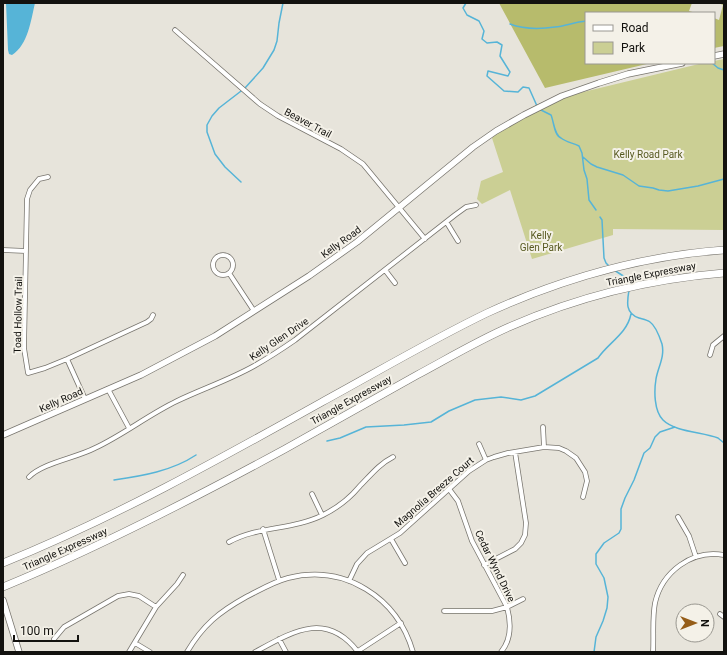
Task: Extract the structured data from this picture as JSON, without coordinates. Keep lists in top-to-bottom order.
{
  "streets": {
    "highway": ["Triangle Expressway"],
    "street": [
      "Beaver Trail",
      "Kelly Road",
      "Toad Hollow Trail",
      "Kelly Glen Drive",
      "Magnolia Breeze Court",
      "Cedar Wynd Drive"
    ]
  },
  "crossings": [
    ["Beaver Trail", "Kelly Road"],
    ["Beaver Trail", "Kelly Glen Drive"],
    ["Magnolia Breeze Court", "Cedar Wynd Drive"]
  ],
  "parks": ["Kelly Road Park", "Kelly Glen Park"],
  "legend": ["Road", "Park"],
  "scale_bar": "100 m",
  "north": "right"
}
